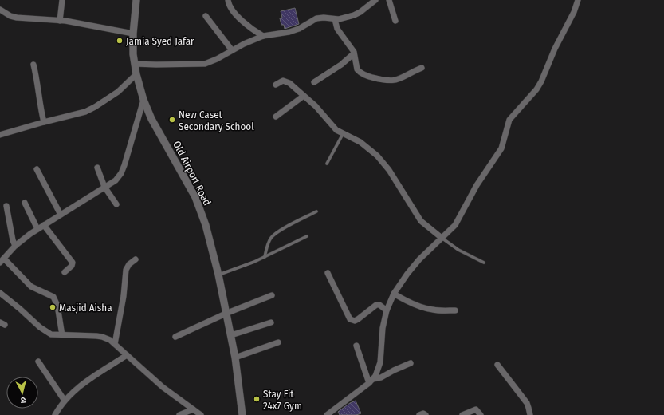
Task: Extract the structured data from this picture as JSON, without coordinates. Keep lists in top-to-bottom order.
{
  "streets": {
    "main road": ["Old Airport Road"]
  },
  "places": [
    "Jamia Syed Jafar",
    "New Caset Secondary School",
    "Masjid Aisha",
    "Stay Fit 24x7 Gym"
  ],
  "north": "bottom"
}
